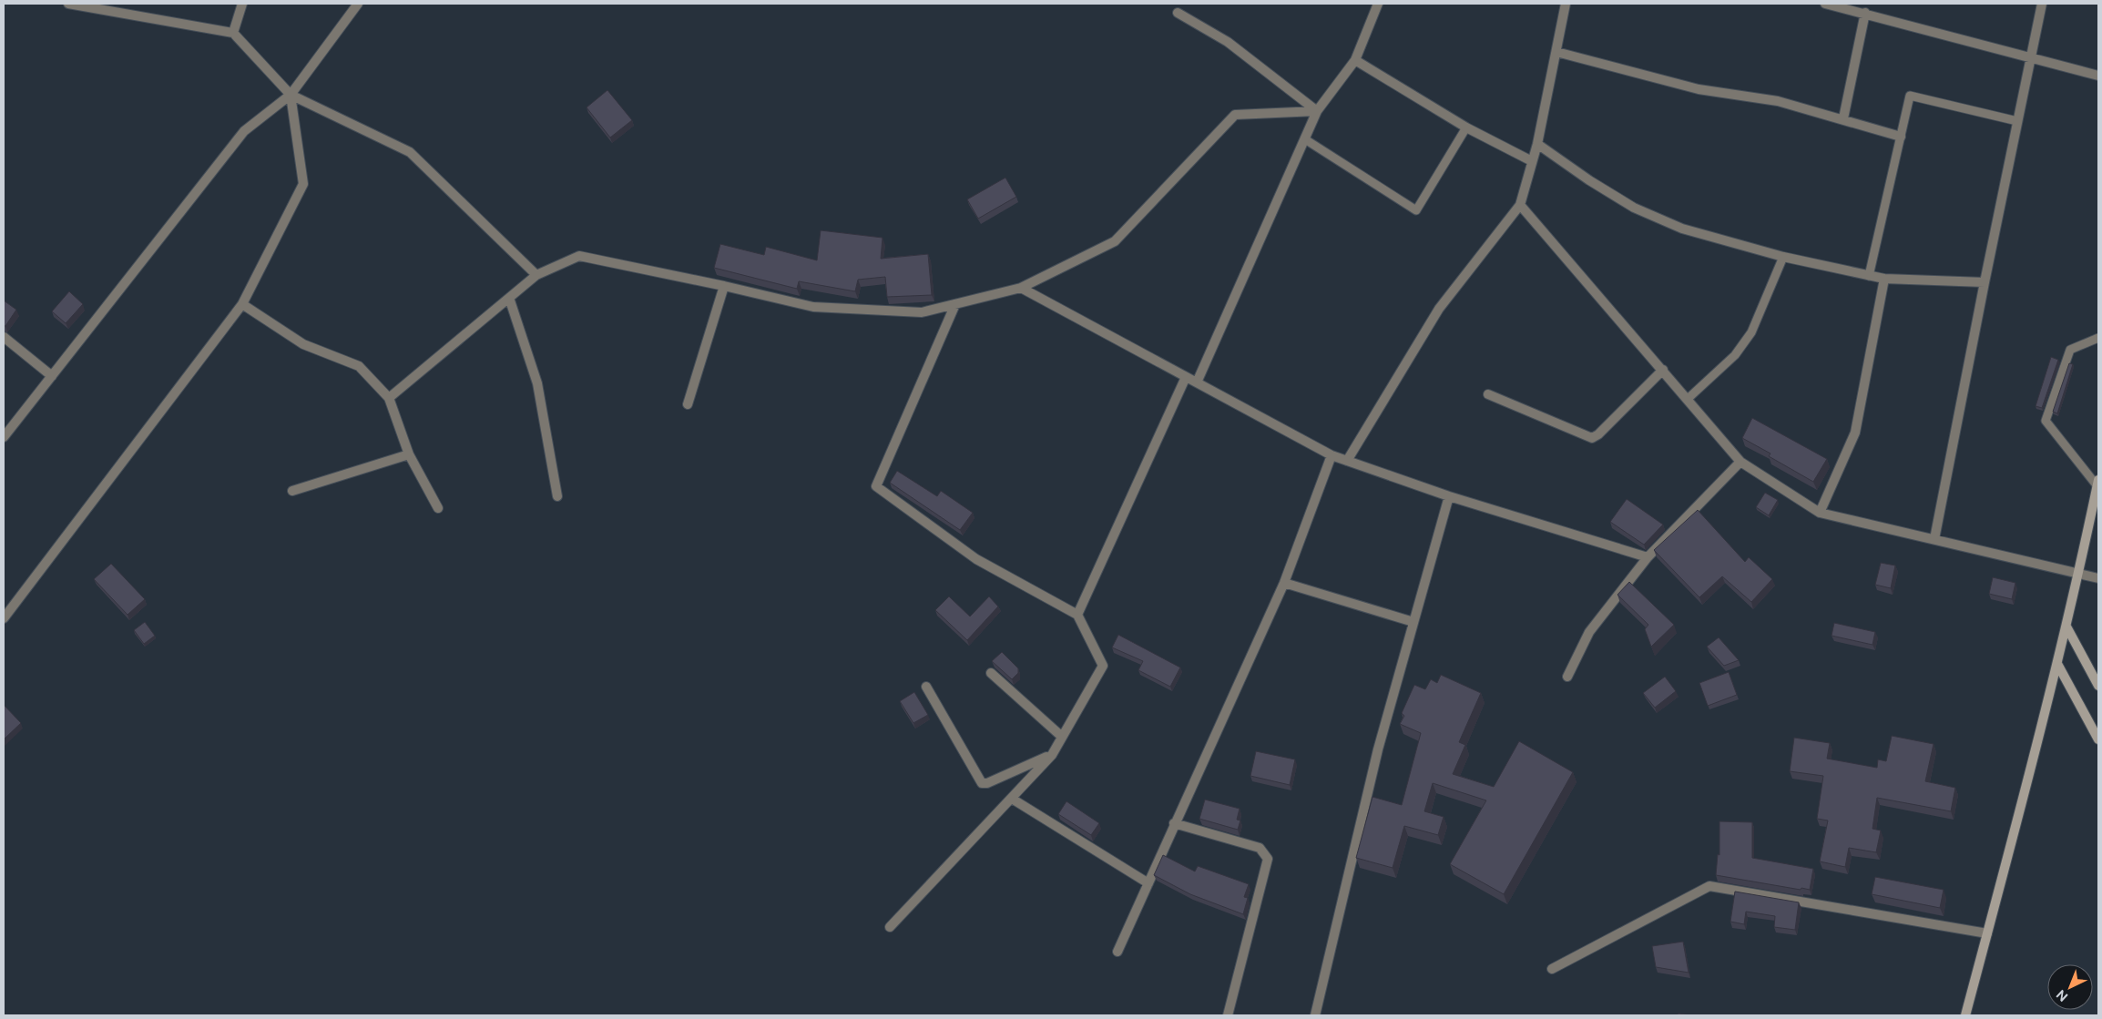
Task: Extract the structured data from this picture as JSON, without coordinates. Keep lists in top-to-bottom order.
{
  "north": "bottom left"
}
